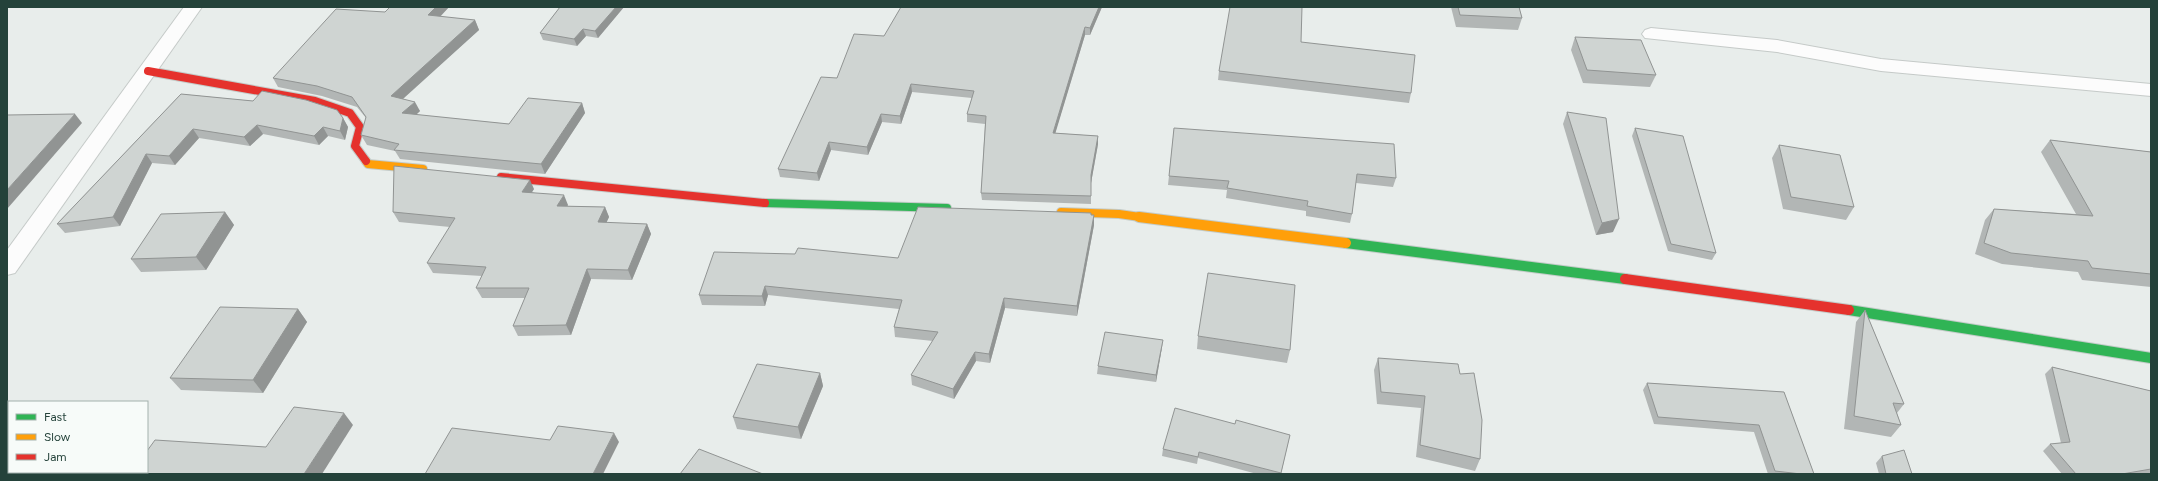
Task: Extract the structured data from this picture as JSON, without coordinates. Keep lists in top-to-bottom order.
{
  "legend": ["Fast", "Slow", "Jam"]
}
